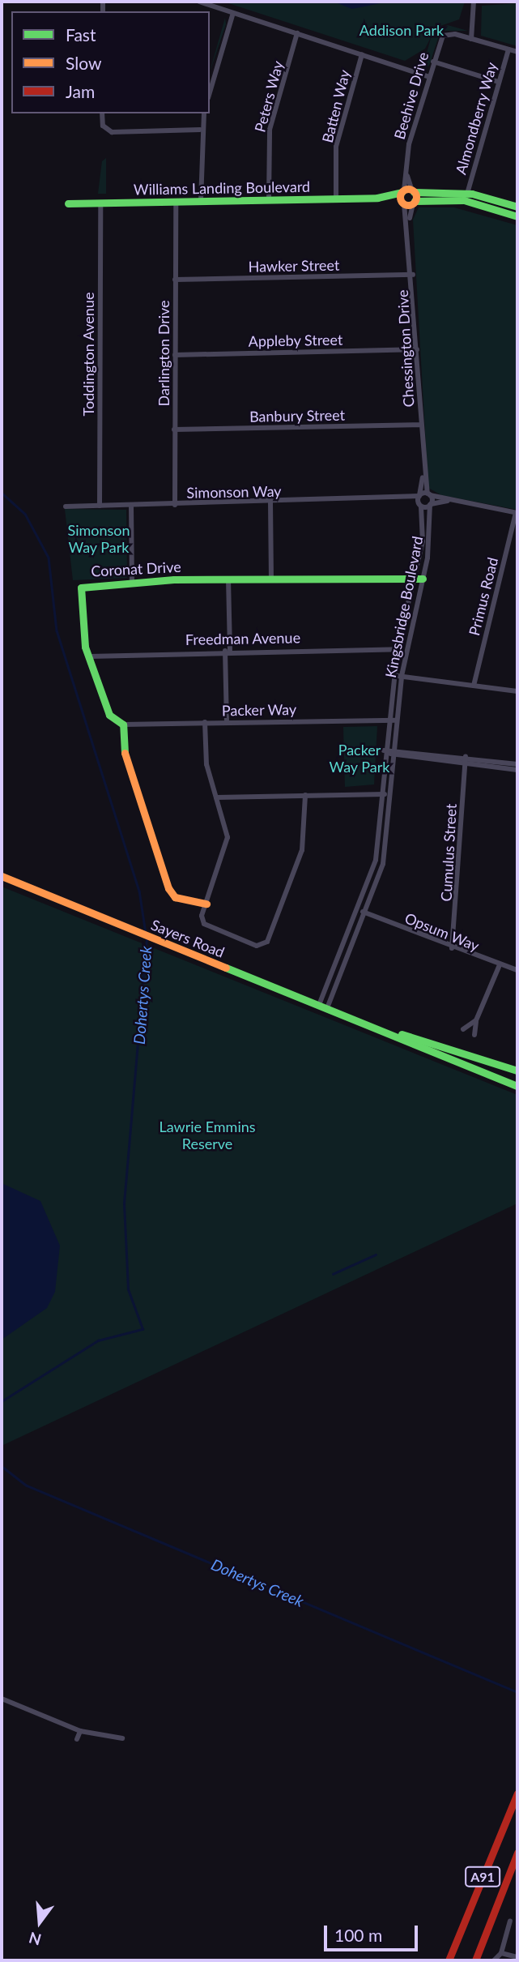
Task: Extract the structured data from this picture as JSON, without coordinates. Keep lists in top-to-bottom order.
{
  "streets": {
    "main road": [
      "Williams Landing Boulevard",
      "Coronat Drive",
      "Sayers Road",
      "A91"
    ],
    "street": [
      "Beehive Drive",
      "Peters Way",
      "Batten Way",
      "Almondberry Way",
      "Hawker Street",
      "Appleby Street",
      "Chessington Drive",
      "Darlington Drive",
      "Toddington Avenue",
      "Banbury Street",
      "Simonson Way",
      "Primus Road",
      "Kingsbridge Boulevard",
      "Freedman Avenue",
      "Packer Way",
      "Cumulus Street",
      "Opsum Way"
    ]
  },
  "crossings": [
    ["Beehive Drive", "Almondberry Way"],
    ["Beehive Drive", "Williams Landing Boulevard"],
    ["Peters Way", "Williams Landing Boulevard"],
    ["Batten Way", "Williams Landing Boulevard"],
    ["Almondberry Way", "Williams Landing Boulevard"],
    ["Williams Landing Boulevard", "Chessington Drive"],
    ["Williams Landing Boulevard", "Darlington Drive"],
    ["Williams Landing Boulevard", "Toddington Avenue"],
    ["Hawker Street", "Chessington Drive"],
    ["Hawker Street", "Darlington Drive"],
    ["Appleby Street", "Chessington Drive"],
    ["Appleby Street", "Darlington Drive"],
    ["Chessington Drive", "Banbury Street"],
    ["Chessington Drive", "Simonson Way"],
    ["Chessington Drive", "Kingsbridge Boulevard"],
    ["Darlington Drive", "Banbury Street"],
    ["Darlington Drive", "Simonson Way"],
    ["Toddington Avenue", "Simonson Way"],
    ["Simonson Way", "Kingsbridge Boulevard"],
    ["Coronat Drive", "Kingsbridge Boulevard"],
    ["Coronat Drive", "Freedman Avenue"],
    ["Coronat Drive", "Packer Way"],
    ["Kingsbridge Boulevard", "Freedman Avenue"],
    ["Kingsbridge Boulevard", "Packer Way"],
    ["Kingsbridge Boulevard", "Opsum Way"],
    ["Kingsbridge Boulevard", "Sayers Road"],
    ["Cumulus Street", "Opsum Way"]
  ],
  "water": ["Dohertys Creek"],
  "parks": [
    "Addison Park",
    "Simonson Way Park",
    "Packer Way Park",
    "Lawrie Emmins Reserve"
  ],
  "legend": ["Fast", "Slow", "Jam"],
  "scale_bar": "100 m",
  "north": "bottom"
}
